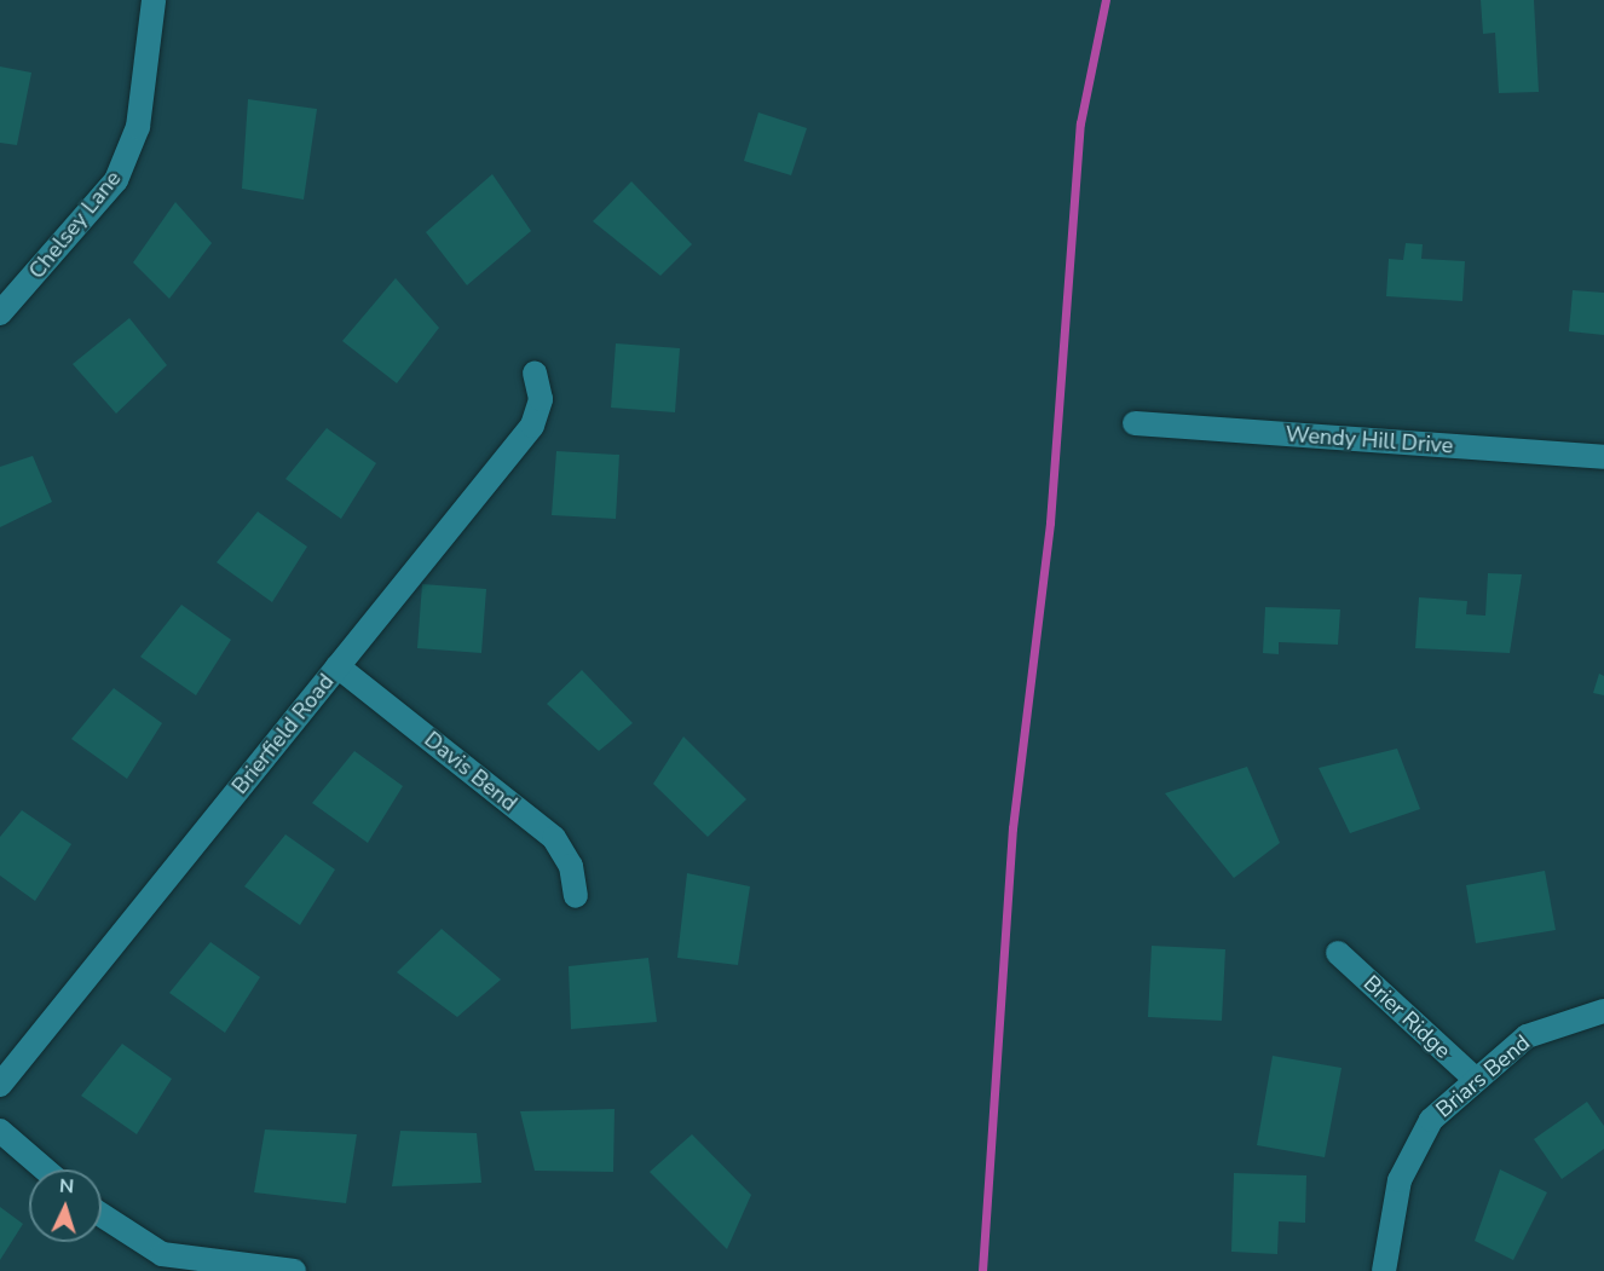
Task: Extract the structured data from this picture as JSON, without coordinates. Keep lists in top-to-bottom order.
{
  "streets": {
    "street": [
      "Chelsey Lane",
      "Wendy Hill Drive",
      "Brierfield Road",
      "Davis Bend",
      "Brier Ridge",
      "Briars Bend"
    ]
  },
  "crossings": [
    ["Brierfield Road", "Davis Bend"],
    ["Brier Ridge", "Briars Bend"]
  ],
  "north": "top"
}
